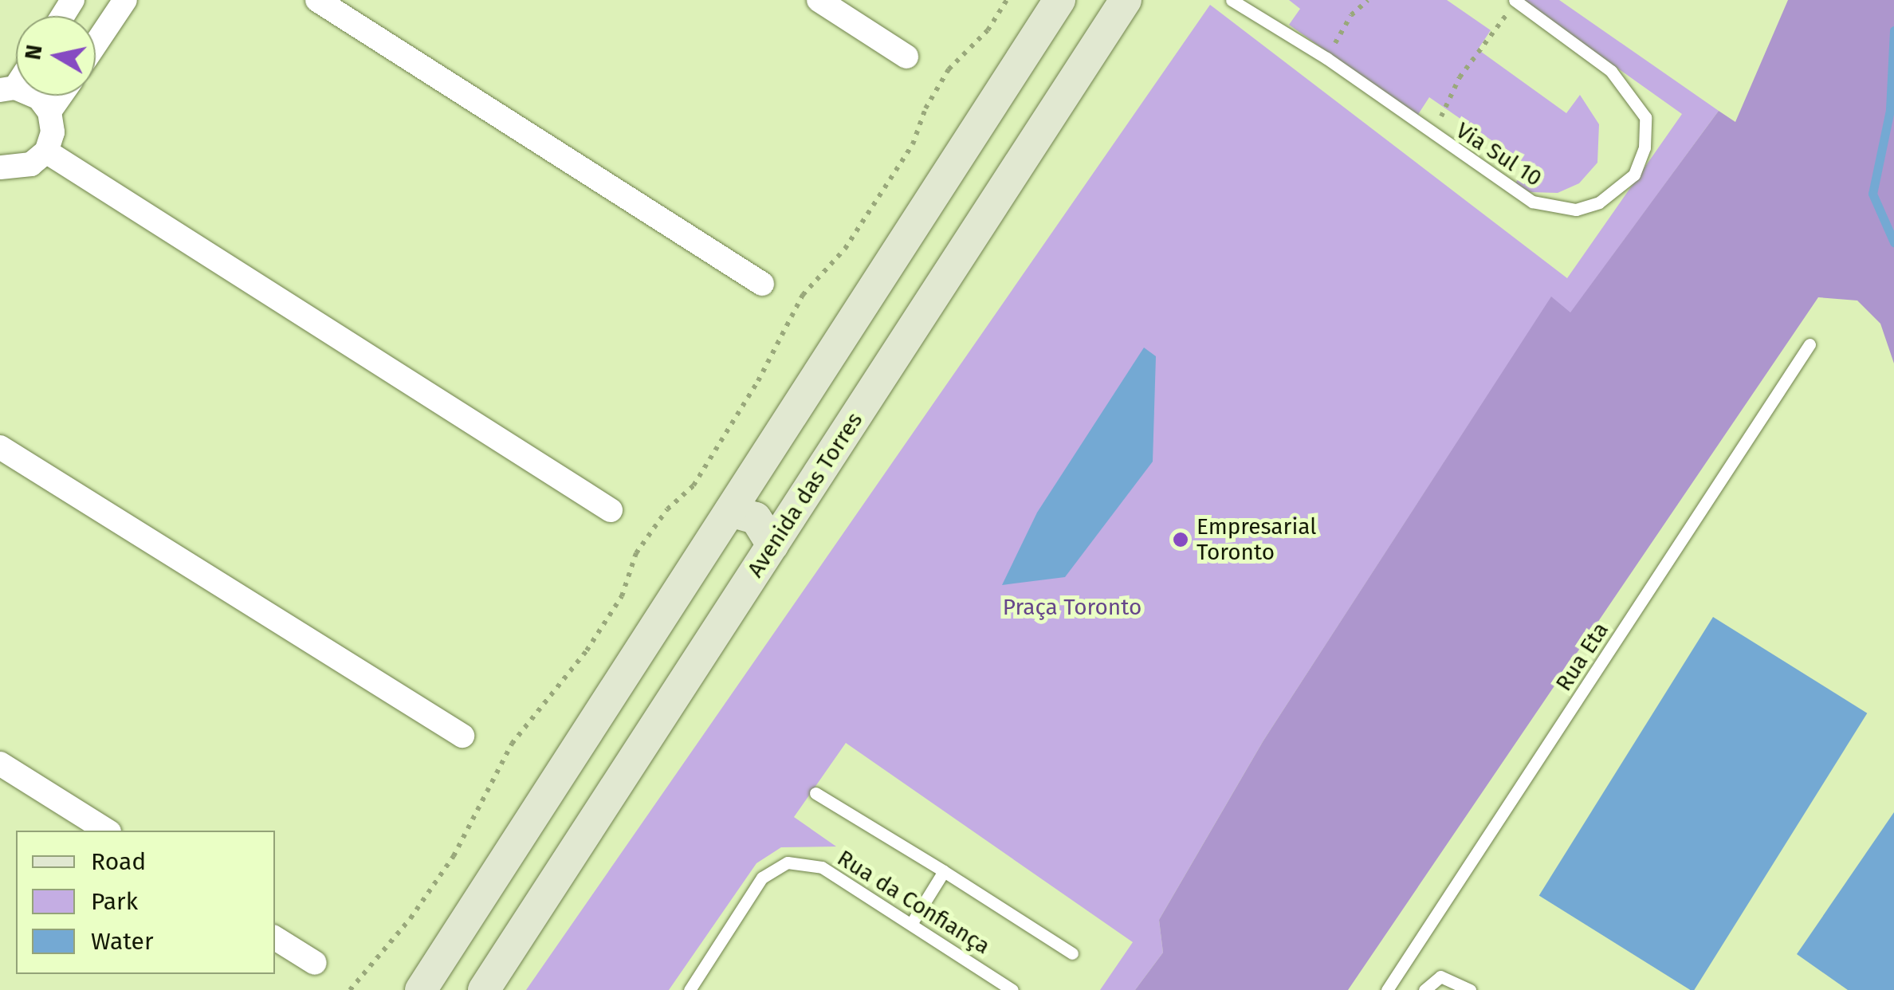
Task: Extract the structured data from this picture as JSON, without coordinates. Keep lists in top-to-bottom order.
{
  "streets": {
    "main road": ["Avenida das Torres"],
    "lane": ["Via Sul 10", "Rua Eta", "Rua da Confiança"]
  },
  "parks": ["Praça Toronto"],
  "places": ["Empresarial Toronto"],
  "legend": ["Road", "Park", "Water"],
  "north": "left"
}
